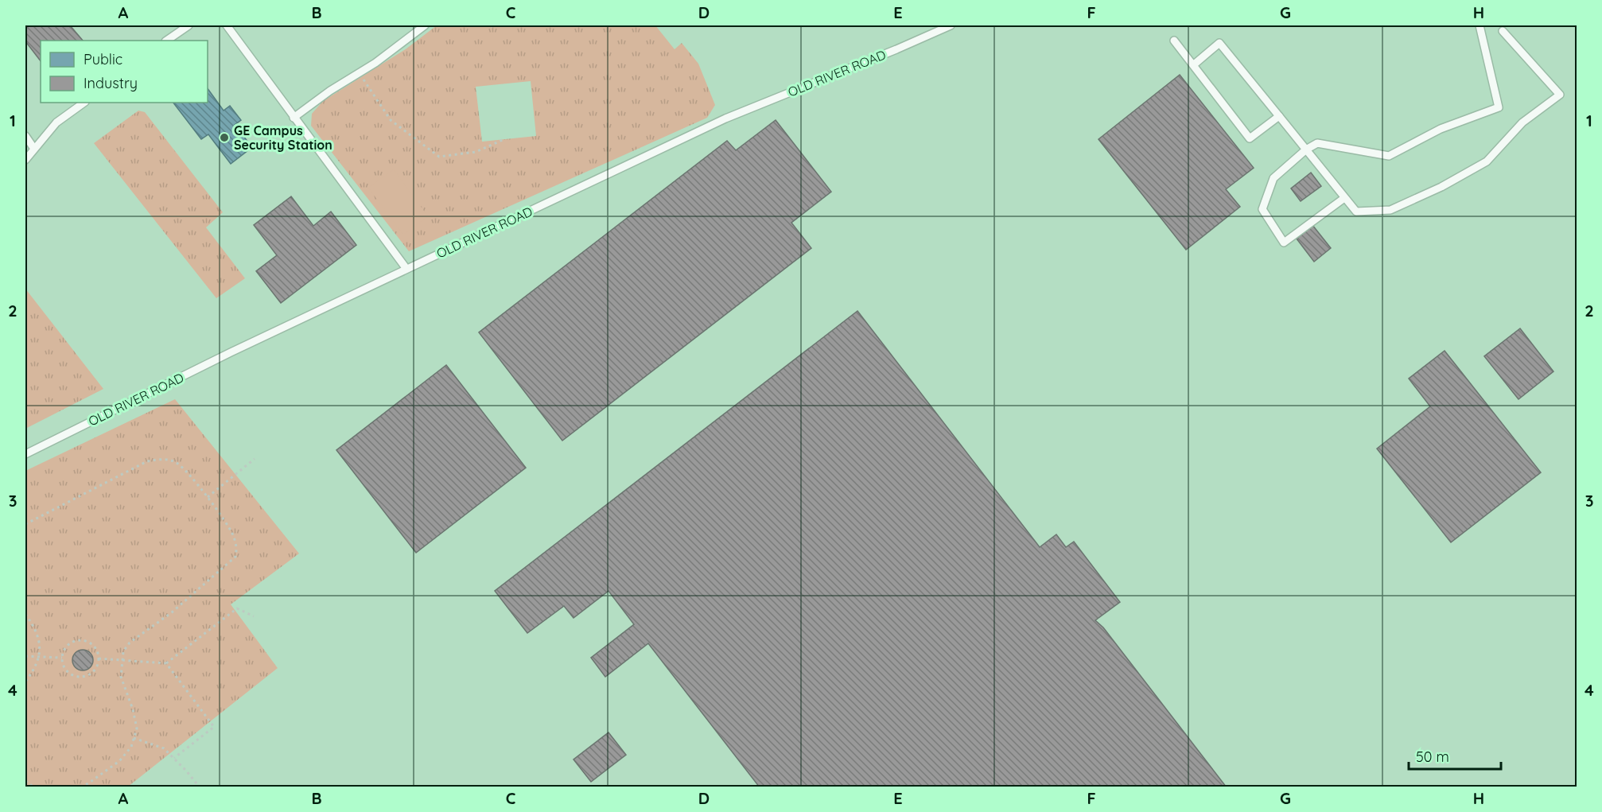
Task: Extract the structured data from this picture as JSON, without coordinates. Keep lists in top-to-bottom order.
{
  "streets": {
    "lane": ["OLD RIVER ROAD"]
  },
  "places": ["GE Campus Security Station"],
  "legend": ["Public", "Industry"],
  "scale_bar": "50 m",
  "grid": {
    "columns": [
      "A",
      "B",
      "C",
      "D",
      "E",
      "F",
      "G",
      "H"
    ],
    "rows": [
      "1",
      "2",
      "3",
      "4"
    ]
  }
}
